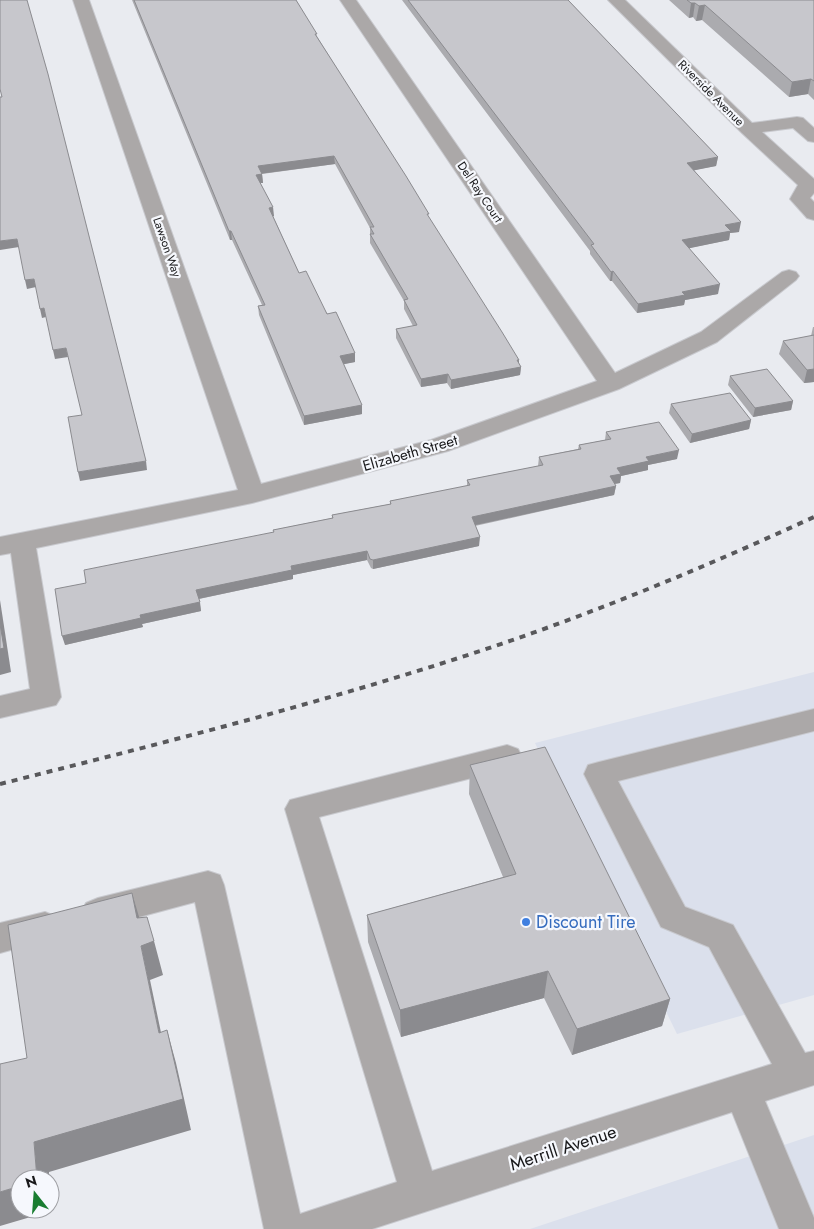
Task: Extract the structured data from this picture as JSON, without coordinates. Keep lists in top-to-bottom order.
{
  "streets": {
    "street": [
      "Riverside Avenue",
      "Del Ray Court",
      "Lawson Way",
      "Elizabeth Street",
      "Merrill Avenue"
    ]
  },
  "crossings": [
    ["Del Ray Court", "Elizabeth Street"],
    ["Lawson Way", "Elizabeth Street"]
  ],
  "places": ["Discount Tire"],
  "north": "top"
}
